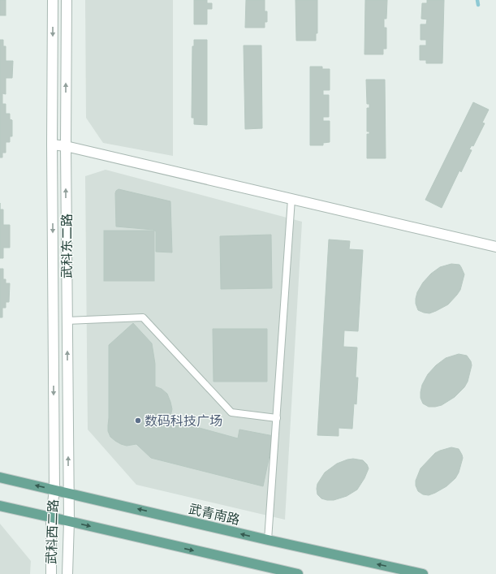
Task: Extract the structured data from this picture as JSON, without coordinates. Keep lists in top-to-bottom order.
{
  "streets": {
    "main road": ["武青南路"],
    "street": ["武科东二路", "武科西二路"]
  },
  "crossings": [
    ["武科东二路", "武青南路"],
    ["武科东二路", "武科西二路"],
    ["武青南路", "武科西二路"]
  ],
  "places": ["数码科技广场"]
}
